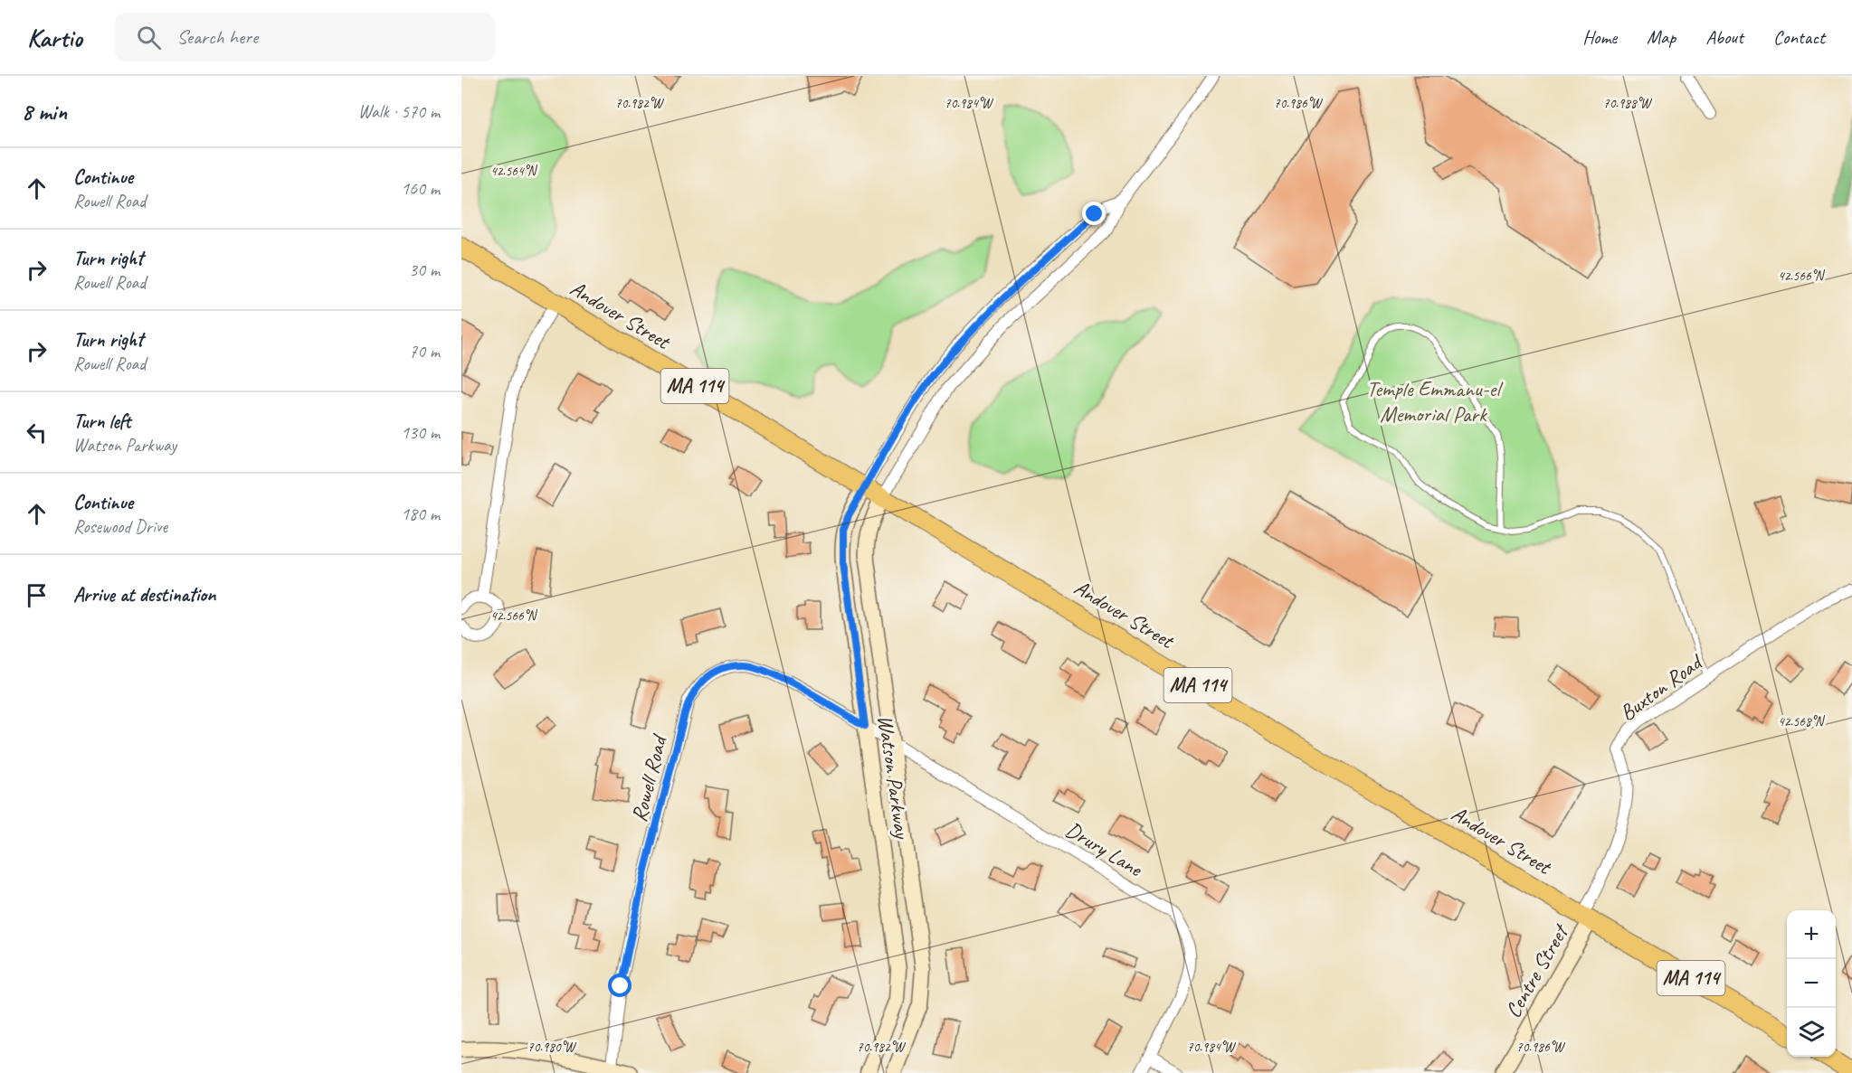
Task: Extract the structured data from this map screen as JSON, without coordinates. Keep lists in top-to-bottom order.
{
  "streets": {
    "highway": ["Andover Street", "MA 114"],
    "main road": ["Watson Parkway", "Centre Street"],
    "street": ["Buxton Road", "Rowell Road", "Drury Lane"]
  },
  "crossings": [
    ["Andover Street", "Buxton Road"],
    ["Andover Street", "Watson Parkway"],
    ["Andover Street", "Centre Street"],
    ["Buxton Road", "Centre Street"],
    ["Watson Parkway", "Rowell Road"],
    ["Watson Parkway", "Drury Lane"],
    ["Rowell Road", "Drury Lane"]
  ],
  "parks": ["Temple Emmanu-el Memorial Park"],
  "page": {
    "header": "Kartio",
    "search": "Search here",
    "nav": [
      "Home",
      "Map",
      "About",
      "Contact"
    ],
    "heading": ["8 min", "Walk · 570 m"],
    "list": [
      ["Continue", "Rowell Road", "160 m"],
      ["Turn right", "Rowell Road", "30 m"],
      ["Turn right", "Rowell Road", "70 m"],
      ["Turn left", "Watson Parkway", "130 m"],
      ["Continue", "Rosewood Drive", "180 m"],
      "Arrive at destination"
    ],
    "map_buttons": ["+", "−"]
  },
  "coordinates": [
    "70.982°W",
    "70.984°W",
    "70.986°W",
    "70.988°W",
    "42.564°N",
    "42.566°N",
    "42.568°N",
    "70.980°W"
  ]
}
